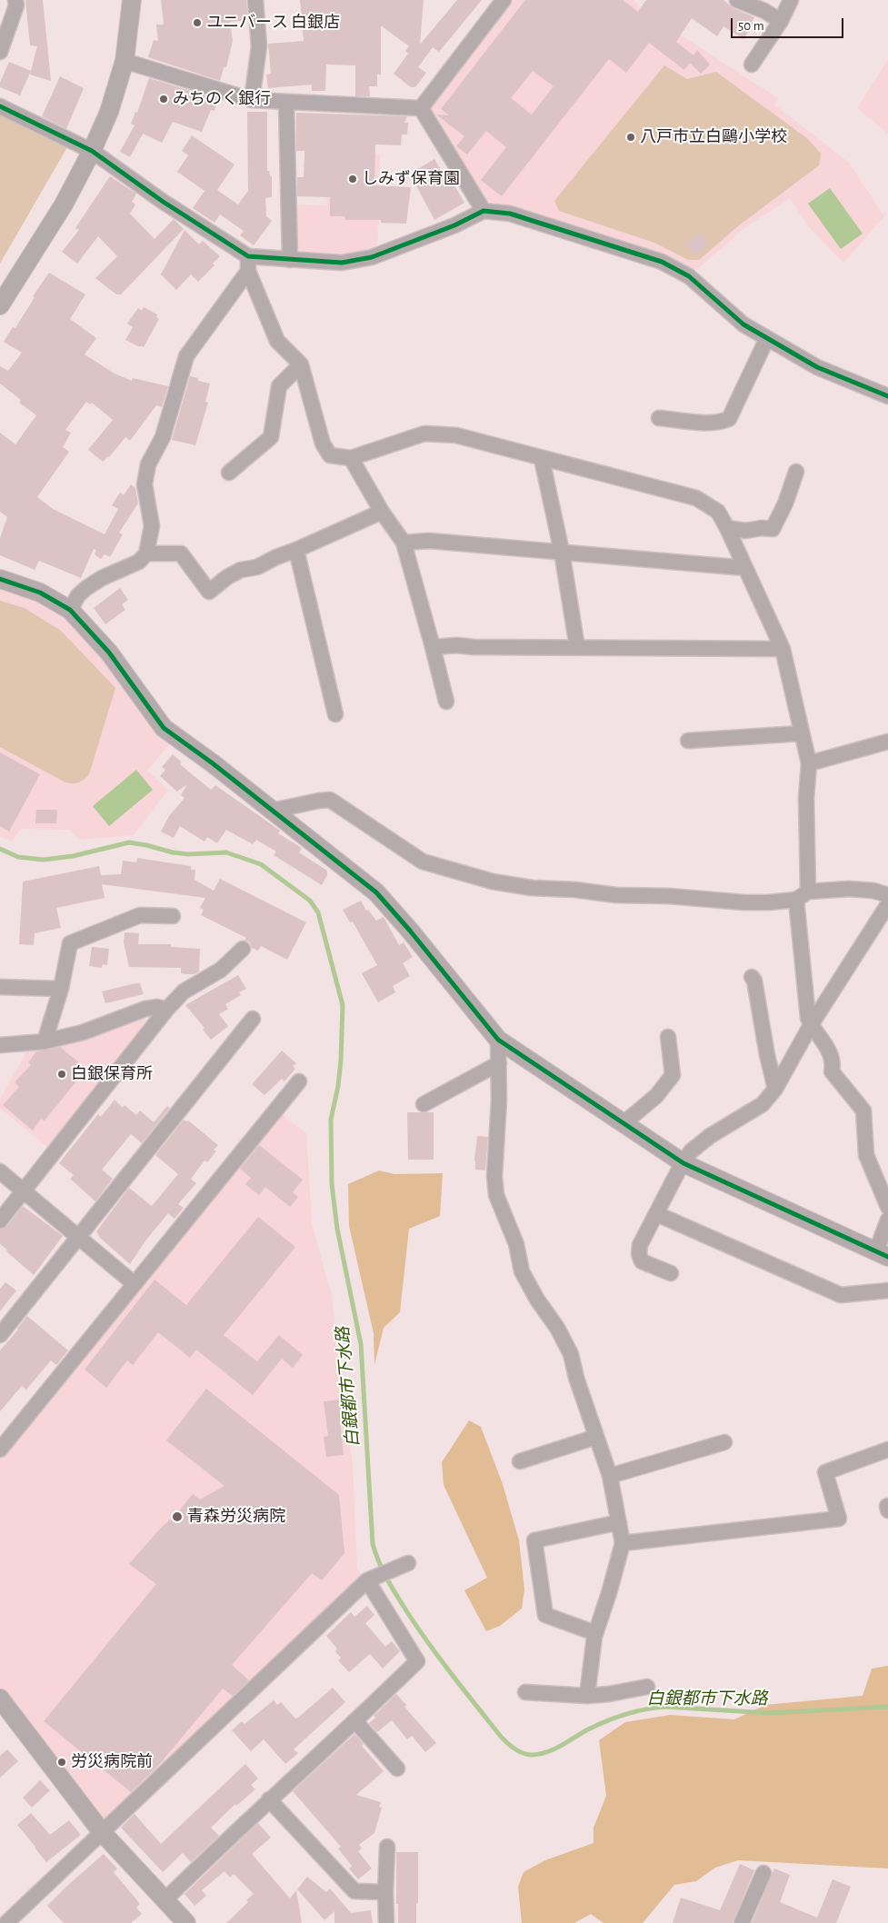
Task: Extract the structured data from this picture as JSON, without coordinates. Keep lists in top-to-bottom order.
{
  "water": ["白銀都市下水路"],
  "places": [
    "ユニバース 白銀店",
    "みちのく銀行",
    "八戸市立白鷗小学校",
    "しみず保育園",
    "白銀保育所",
    "青森労災病院",
    "労災病院前"
  ],
  "scale_bar": "50 m"
}
